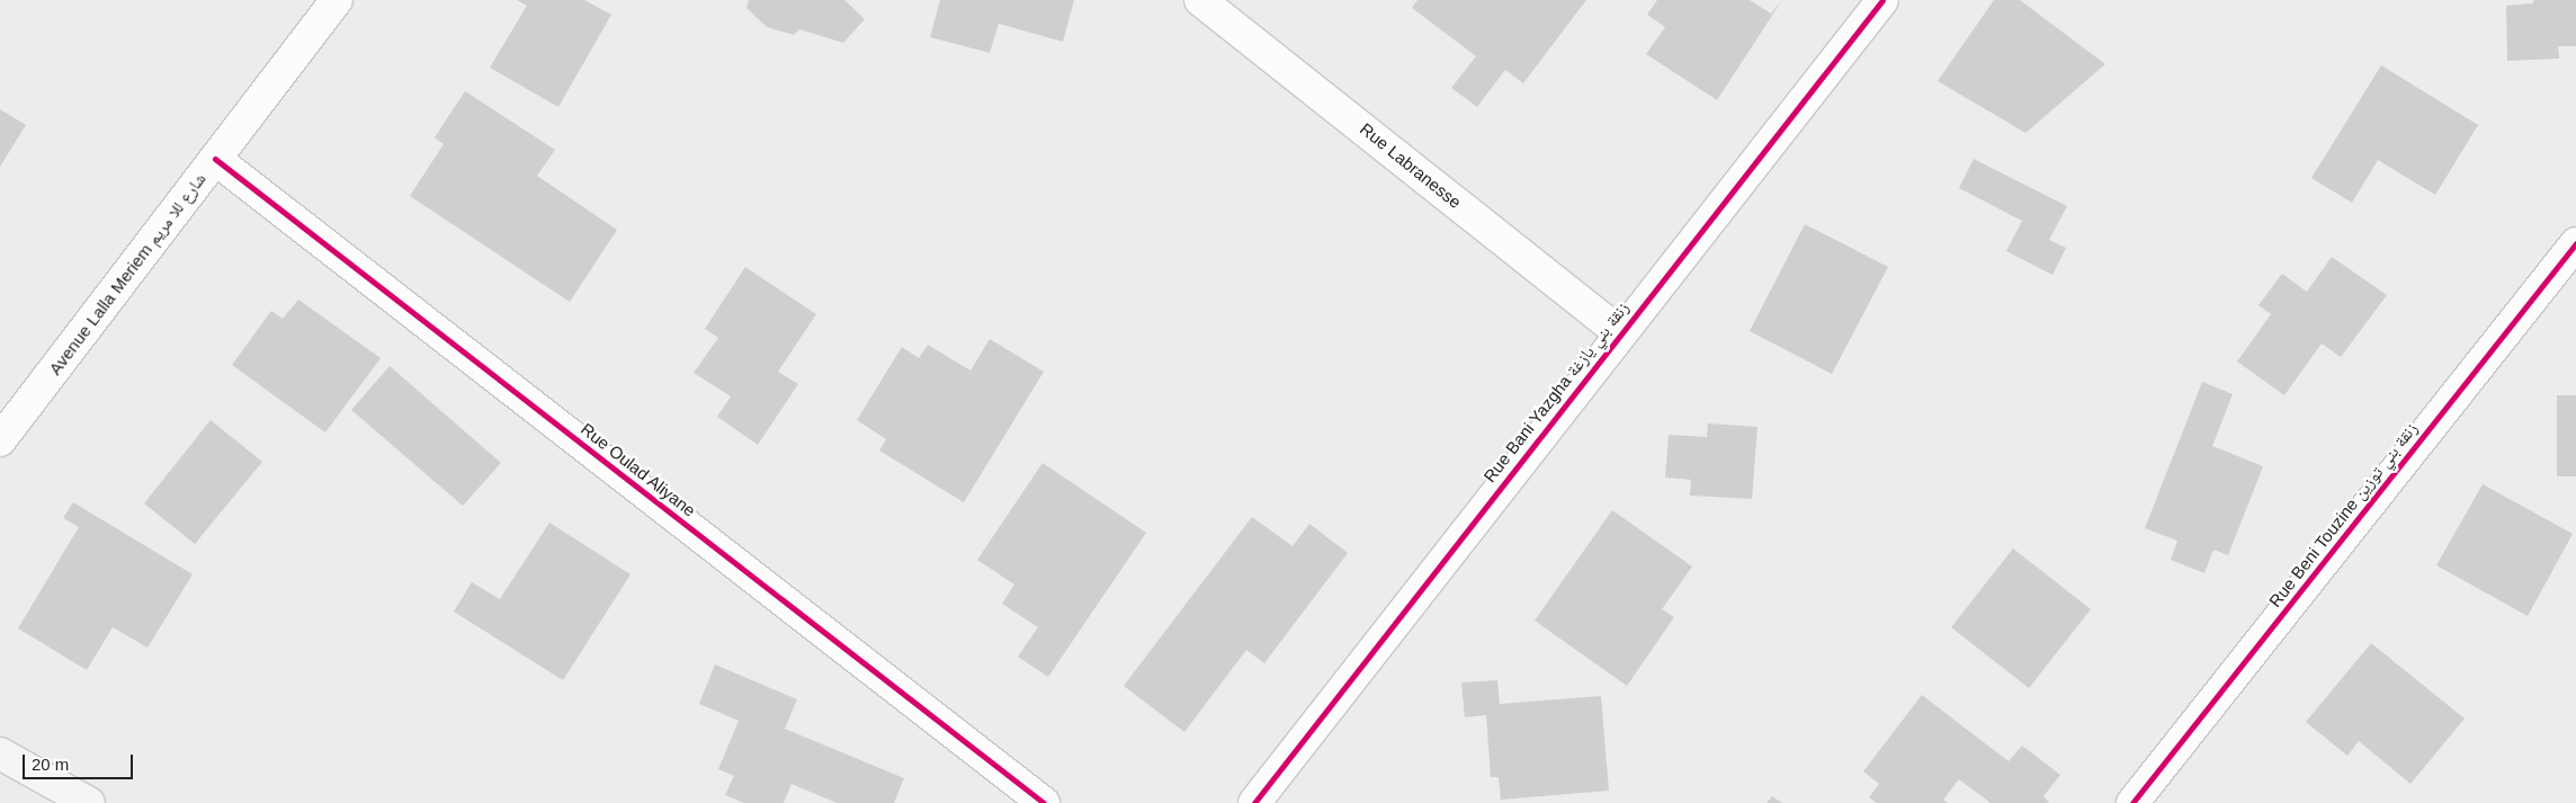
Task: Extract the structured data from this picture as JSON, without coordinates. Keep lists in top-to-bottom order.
{
  "streets": {
    "street": [
      "Rue Labranesse",
      "Avenue Lalla Meriem شارع للا مريم",
      "Rue Bani Yazgha زنقة بني يازغة",
      "Rue Oulad Aliyane",
      "Rue Beni Touzine زنقة بني توزين"
    ]
  },
  "crossings": [
    ["Rue Labranesse", "Rue Bani Yazgha زنقة بني يازغة"],
    ["Avenue Lalla Meriem شارع للا مريم", "Rue Oulad Aliyane"]
  ],
  "scale_bar": "20 m"
}
